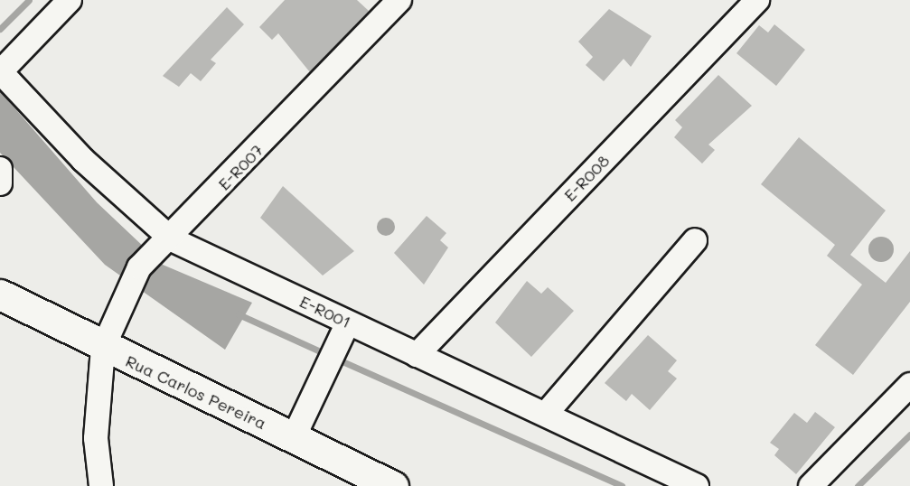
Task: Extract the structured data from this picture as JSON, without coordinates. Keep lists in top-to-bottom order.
{
  "streets": {
    "street": [
      "E-R007",
      "E-R008",
      "E-R001",
      "Rua Carlos Pereira"
    ]
  },
  "crossings": [
    ["E-R007", "E-R001"],
    ["E-R007", "Rua Carlos Pereira"],
    ["E-R008", "E-R001"]
  ]
}
